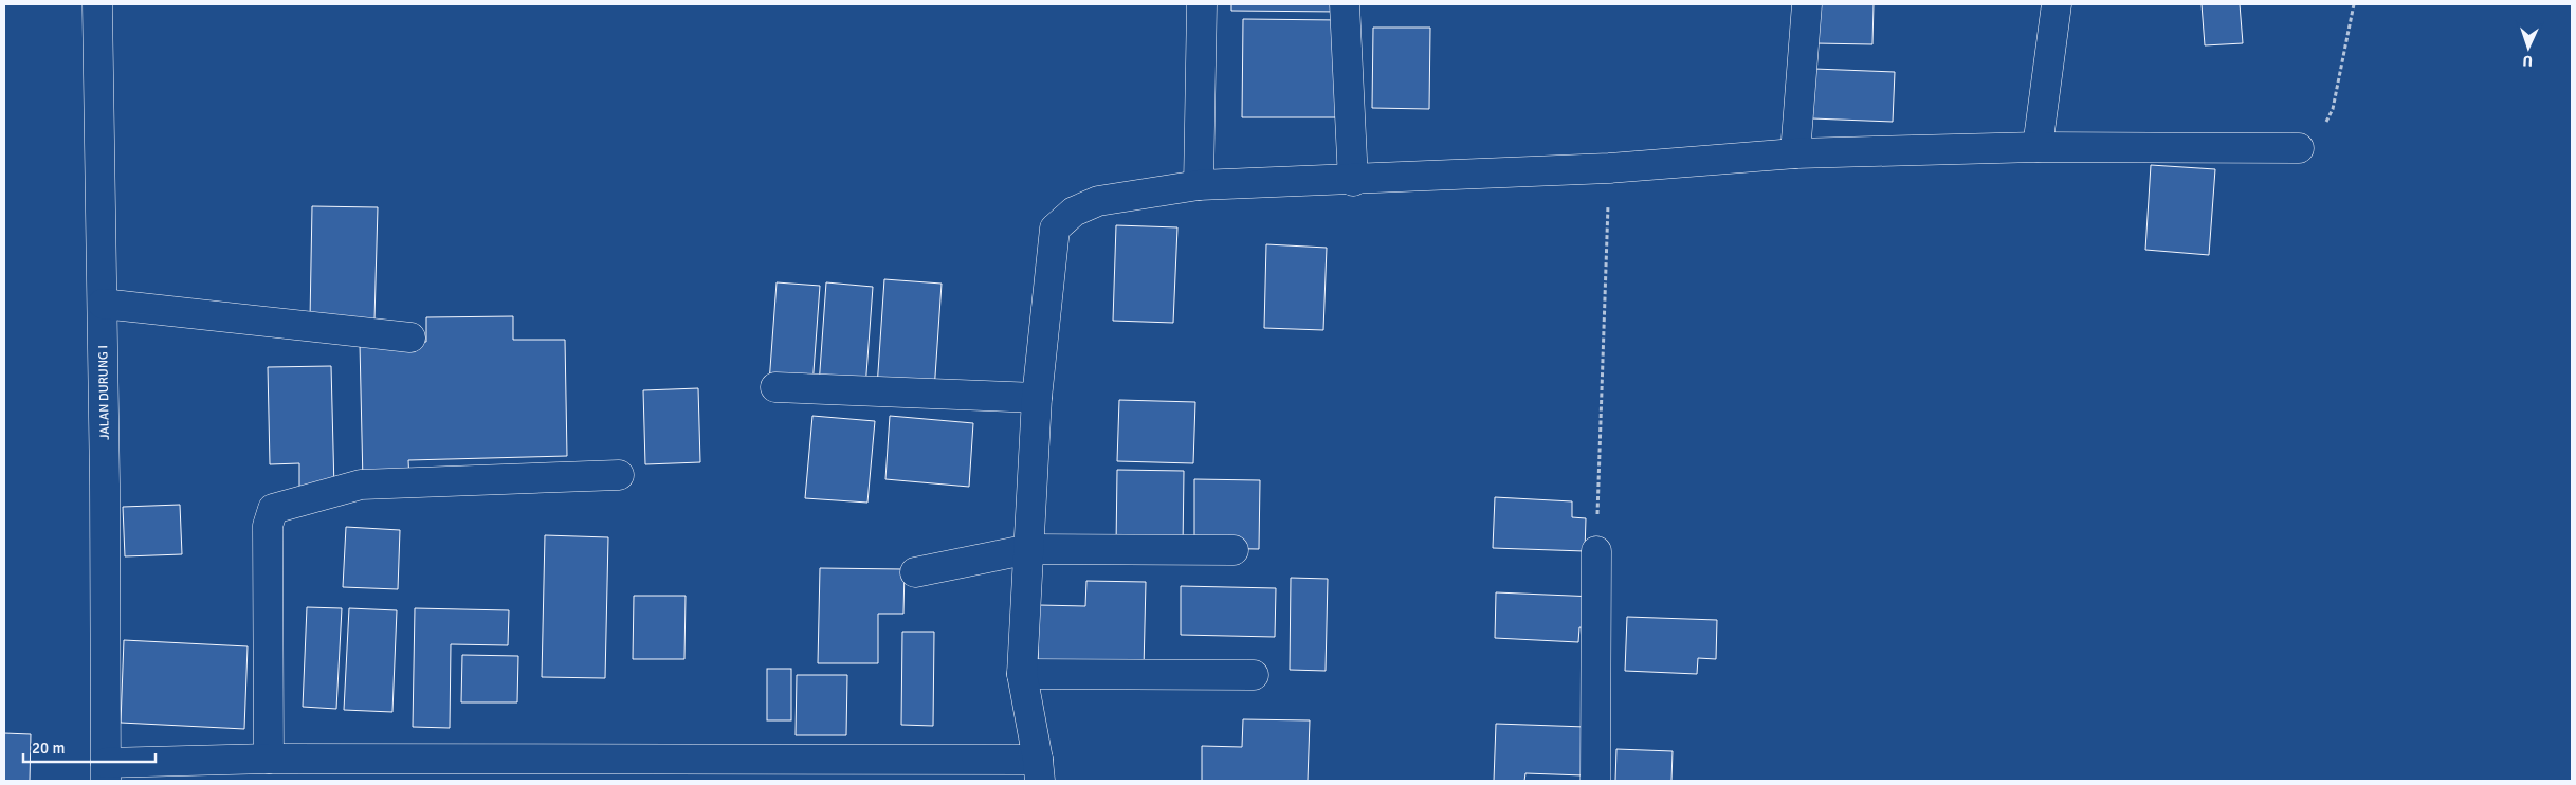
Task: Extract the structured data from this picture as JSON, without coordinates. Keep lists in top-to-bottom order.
{
  "streets": {
    "street": ["JALAN DURUNG I"]
  },
  "scale_bar": "20 m",
  "north": "bottom"
}
